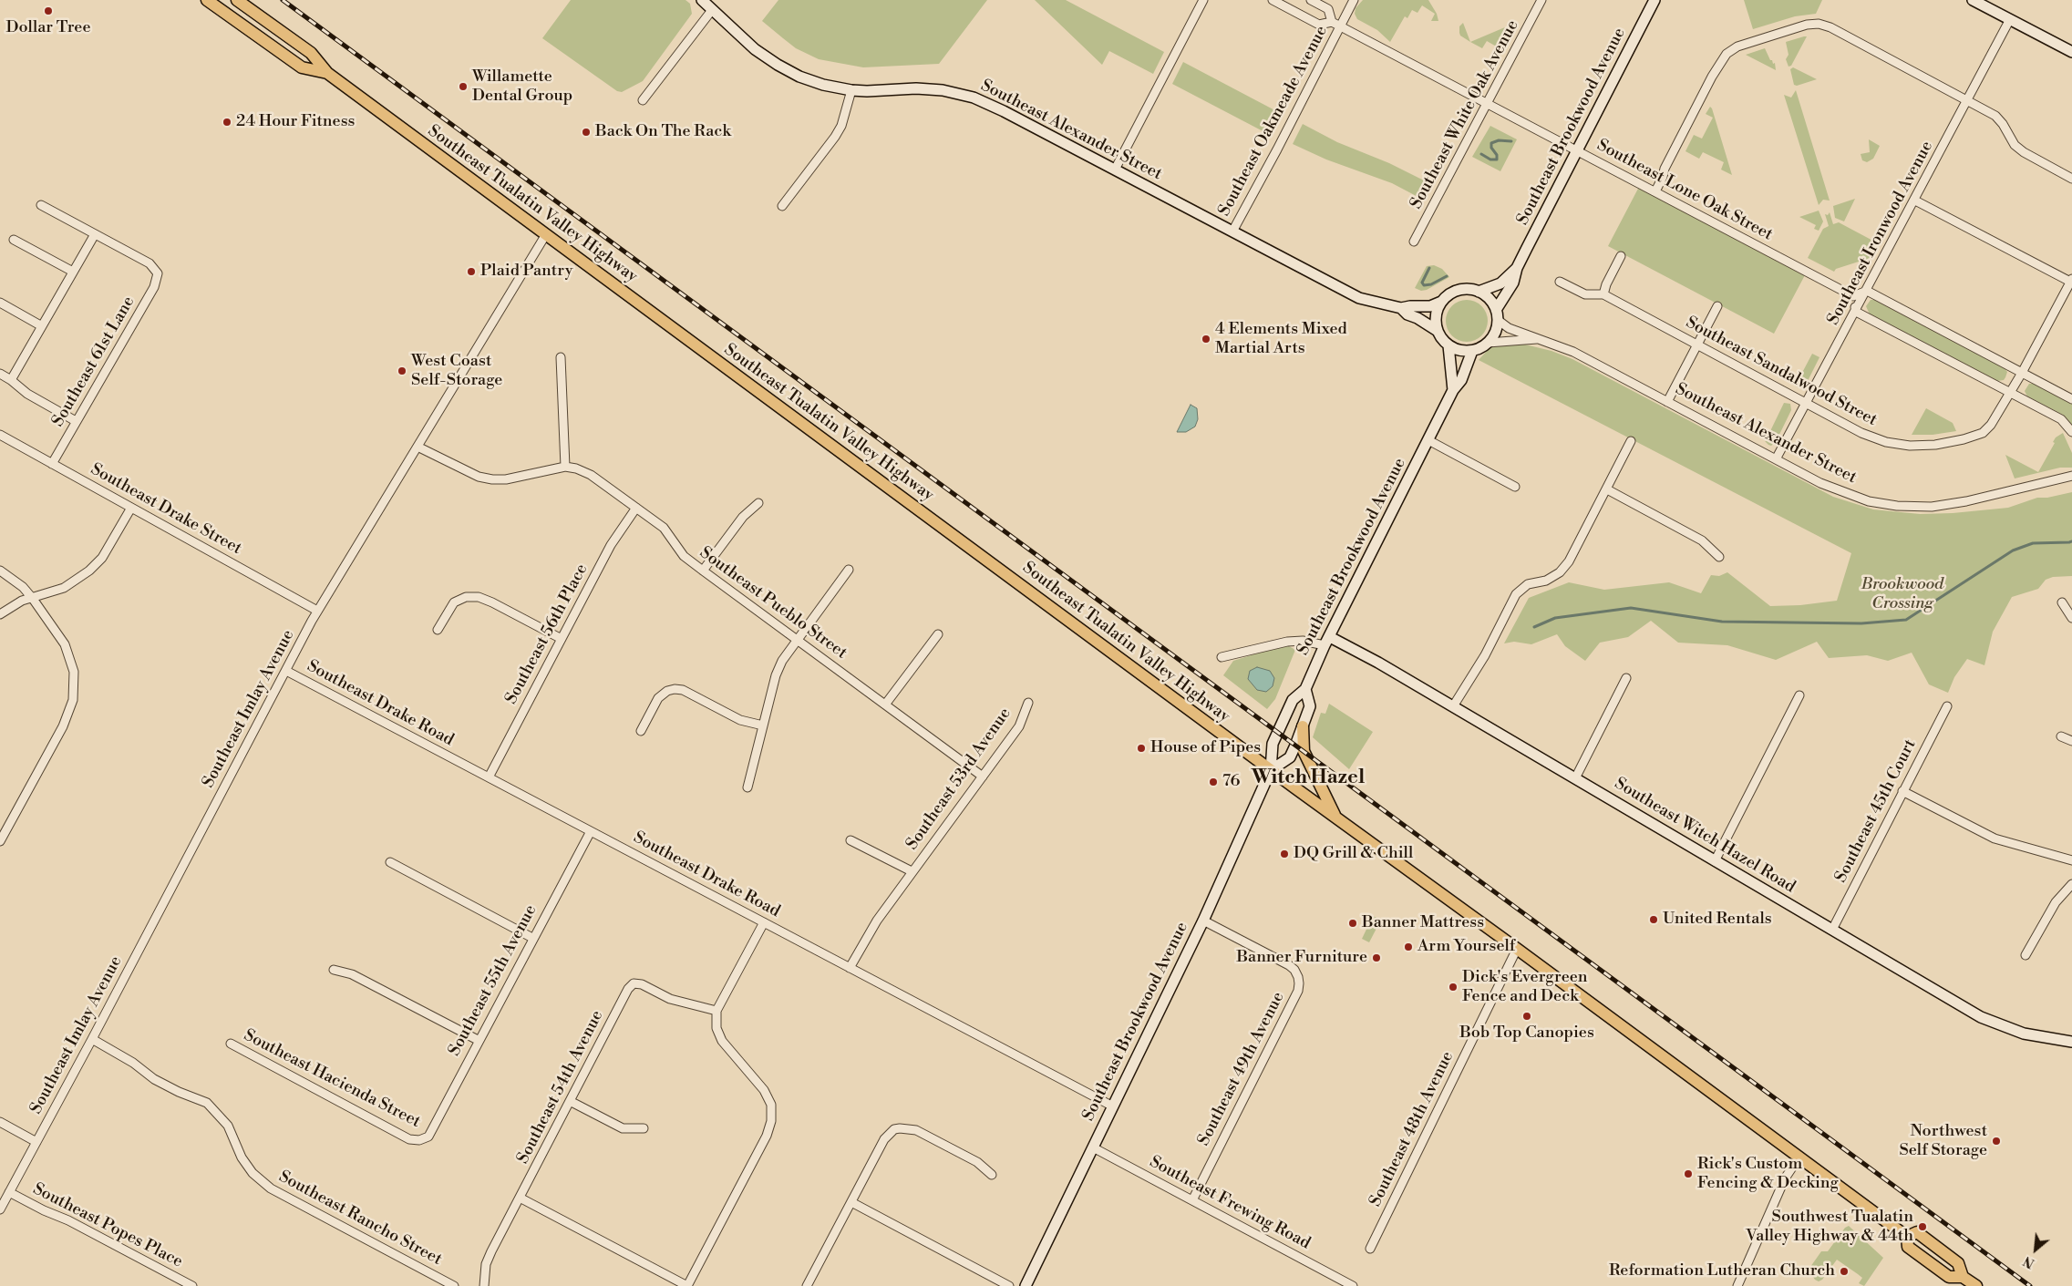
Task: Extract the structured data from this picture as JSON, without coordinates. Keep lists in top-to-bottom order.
{
  "streets": {
    "main road": ["Southeast Tualatin Valley Highway"],
    "street": [
      "Southeast White Oak Avenue",
      "Southeast Oakmeade Avenue",
      "Southeast Brookwood Avenue",
      "Southeast Alexander Street",
      "Southeast Lone Oak Street",
      "Southeast Ironwood Avenue",
      "Southeast 61st Lane",
      "Southeast Sandalwood Street",
      "Southeast Drake Street",
      "Southeast Pueblo Street",
      "Southeast 56th Place",
      "Southeast Drake Road",
      "Southeast Imlay Avenue",
      "Southeast 53rd Avenue",
      "Southeast 45th Court",
      "Southeast Witch Hazel Road",
      "Southeast 55th Avenue",
      "Southeast 49th Avenue",
      "Southeast Hacienda Street",
      "Southeast 54th Avenue",
      "Southeast 48th Avenue",
      "Southeast Frewing Road",
      "Southeast Rancho Street",
      "Southeast Popes Place"
    ]
  },
  "crossings": [
    ["Southeast White Oak Avenue", "Southeast Lone Oak Street"],
    ["Southeast Oakmeade Avenue", "Southeast Alexander Street"],
    ["Southeast Oakmeade Avenue", "Southeast Lone Oak Street"],
    ["Southeast Brookwood Avenue", "Southeast Alexander Street"],
    ["Southeast Brookwood Avenue", "Southeast Lone Oak Street"],
    ["Southeast Brookwood Avenue", "Southeast Tualatin Valley Highway"],
    ["Southeast Brookwood Avenue", "Southeast Drake Road"],
    ["Southeast Brookwood Avenue", "Southeast Witch Hazel Road"],
    ["Southeast Brookwood Avenue", "Southeast 49th Avenue"],
    ["Southeast Brookwood Avenue", "Southeast Frewing Road"],
    ["Southeast Alexander Street", "Southeast Ironwood Avenue"],
    ["Southeast Tualatin Valley Highway", "Southeast Imlay Avenue"],
    ["Southeast Tualatin Valley Highway", "Southeast 48th Avenue"],
    ["Southeast Ironwood Avenue", "Southeast Sandalwood Street"],
    ["Southeast 61st Lane", "Southeast Drake Street"],
    ["Southeast Drake Street", "Southeast Imlay Avenue"],
    ["Southeast Pueblo Street", "Southeast 56th Place"],
    ["Southeast Pueblo Street", "Southeast Imlay Avenue"],
    ["Southeast Pueblo Street", "Southeast 53rd Avenue"],
    ["Southeast 56th Place", "Southeast Drake Road"],
    ["Southeast Drake Road", "Southeast Imlay Avenue"],
    ["Southeast Drake Road", "Southeast 53rd Avenue"],
    ["Southeast Drake Road", "Southeast 55th Avenue"],
    ["Southeast Imlay Avenue", "Southeast Rancho Street"],
    ["Southeast Imlay Avenue", "Southeast Popes Place"],
    ["Southeast 45th Court", "Southeast Witch Hazel Road"],
    ["Southeast 55th Avenue", "Southeast Hacienda Street"],
    ["Southeast 49th Avenue", "Southeast Frewing Road"]
  ],
  "districts": ["Witch Hazel"],
  "parks": ["Brookwood Crossing"],
  "places": [
    "Dollar Tree",
    "Willamette Dental Group",
    "24 Hour Fitness",
    "Back On The Rack",
    "Plaid Pantry",
    "4 Elements Mixed Martial Arts",
    "West Coast Self-Storage",
    "House of Pipes",
    "76",
    "DQ Grill & Chill",
    "United Rentals",
    "Banner Mattress",
    "Arm Yourself",
    "Banner Furniture",
    "Dick's Evergreen Fence and Deck",
    "Bob Top Canopies",
    "Northwest Self Storage",
    "Rick's Custom Fencing & Decking",
    "Southwest Tualatin Valley Highway & 44th",
    "Reformation Lutheran Church"
  ],
  "north": "bottom left"
}
